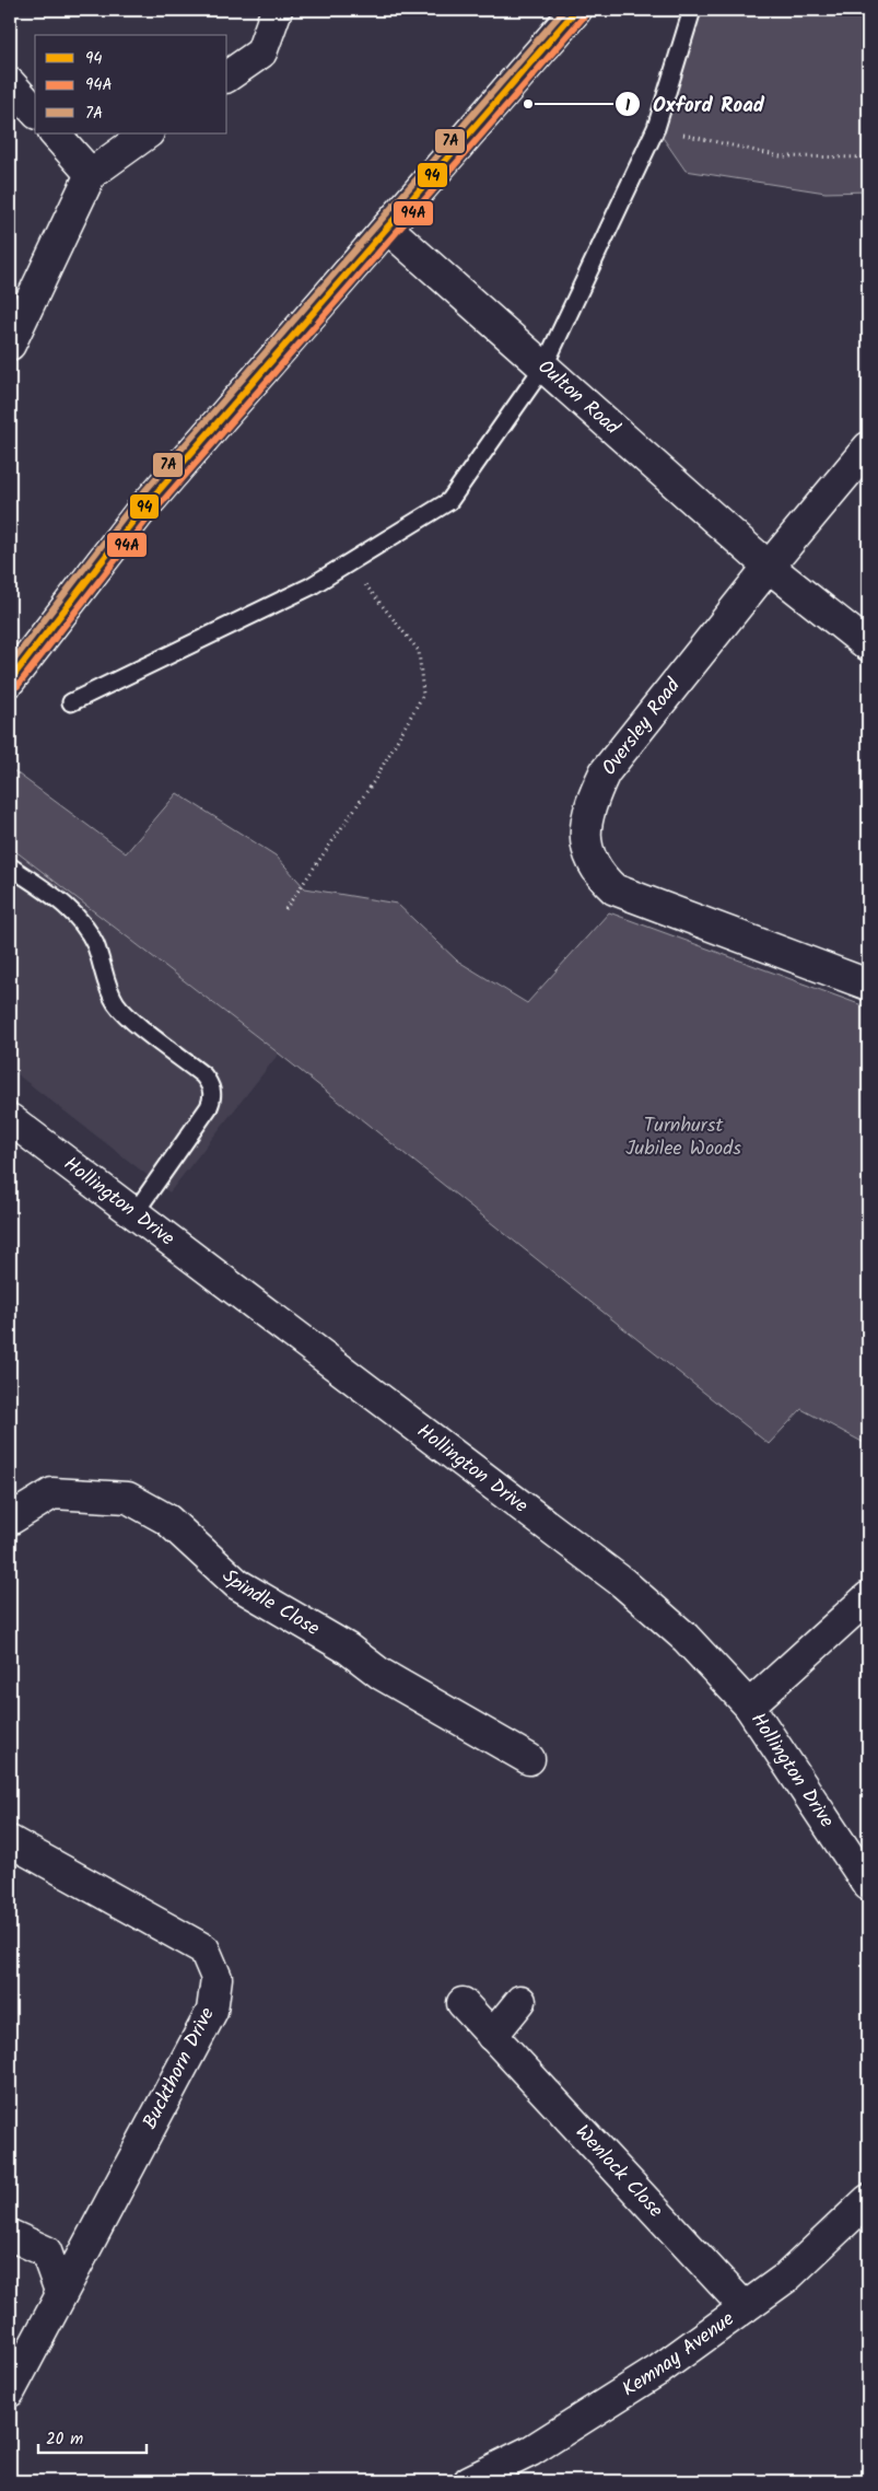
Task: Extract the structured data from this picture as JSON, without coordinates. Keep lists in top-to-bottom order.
{
  "streets": {
    "street": [
      "Oulton Road",
      "Oversley Road",
      "Hollington Drive",
      "Spindle Close",
      "Buckthorn Drive",
      "Wenlock Close",
      "Kemnay Avenue"
    ]
  },
  "crossings": [
    ["Oulton Road", "Oversley Road"],
    ["Wenlock Close", "Kemnay Avenue"]
  ],
  "parks": ["Turnhurst Jubilee Woods"],
  "places": ["Oxford Road"],
  "lines": ["transit line 94", "transit line 7A", "transit line 94A"],
  "legend": ["94", "94A", "7A"],
  "scale_bar": "20 m"
}
